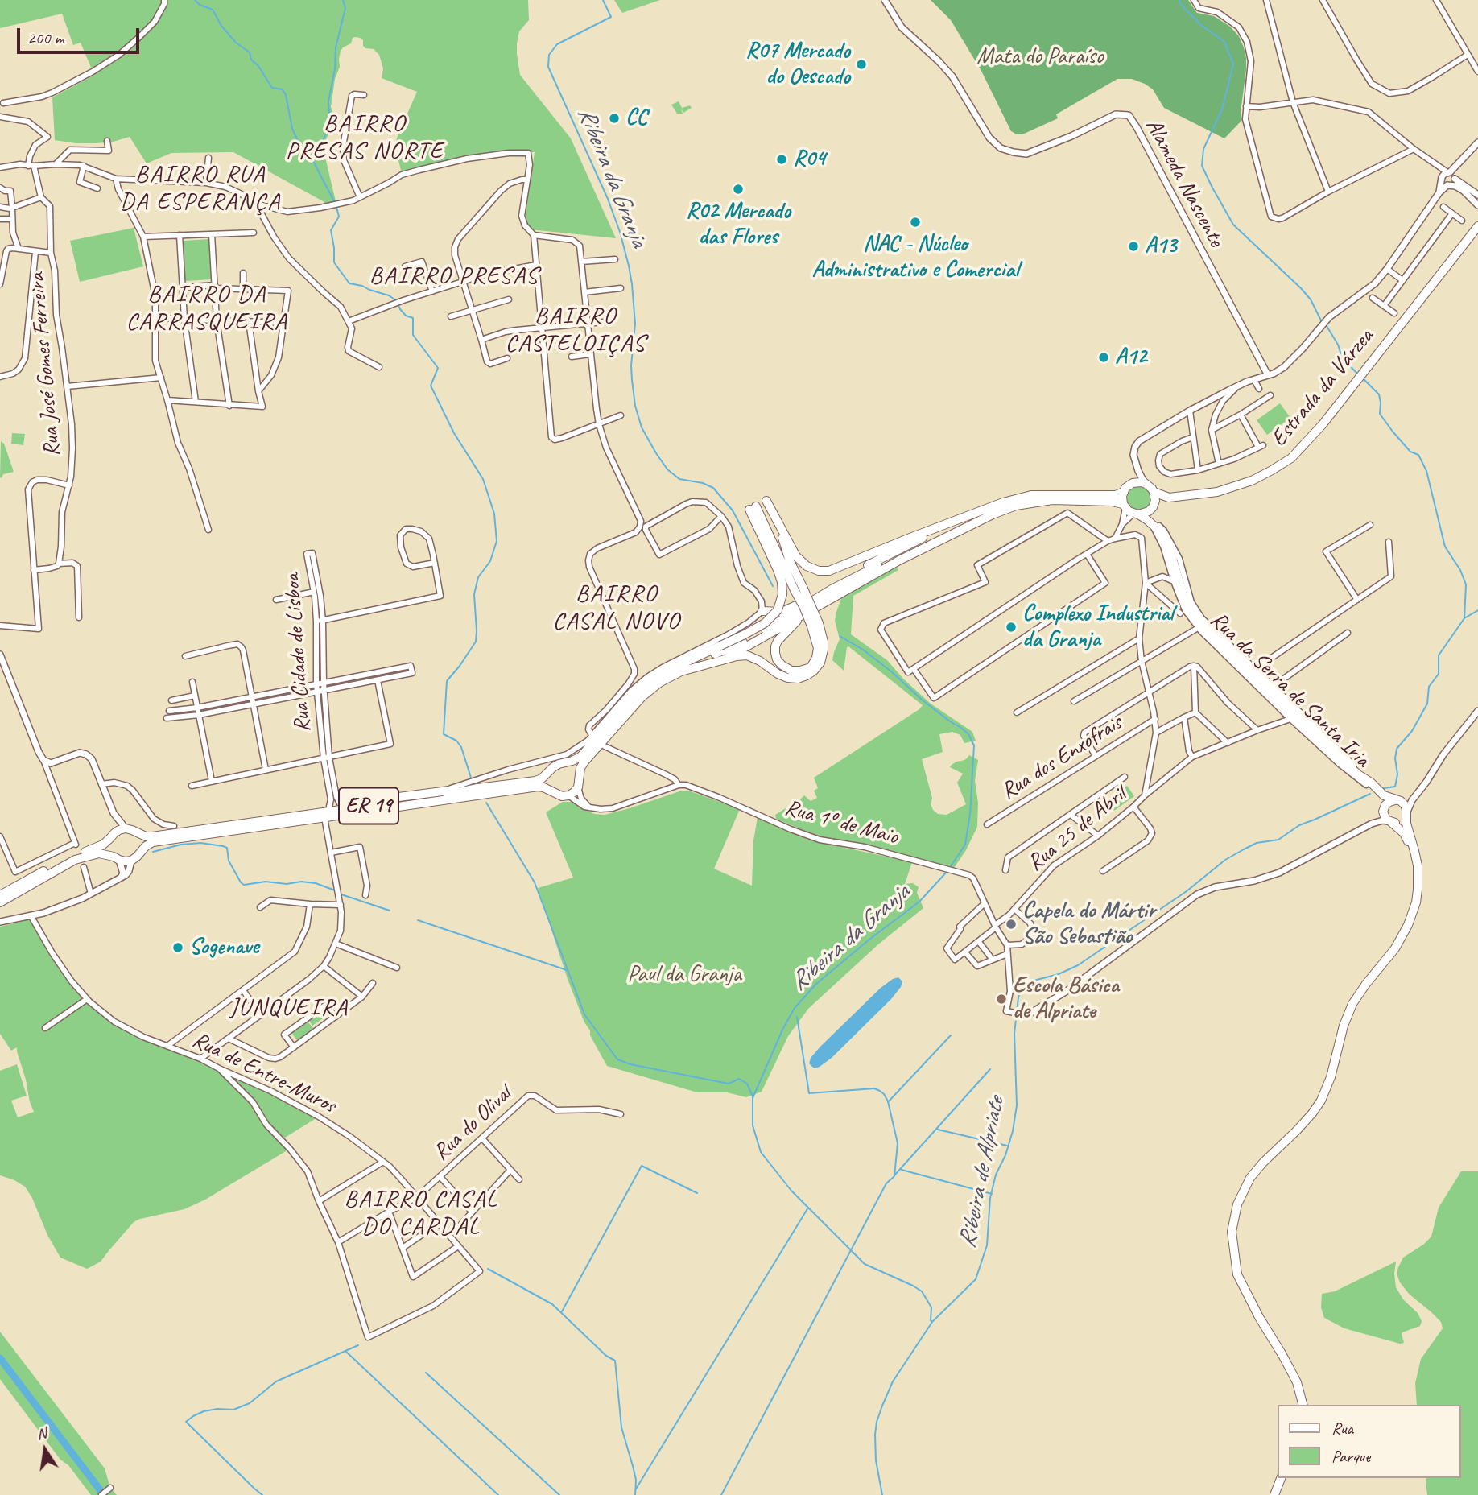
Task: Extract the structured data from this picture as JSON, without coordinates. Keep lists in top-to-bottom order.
{
  "streets": {
    "main road": ["Estrada da Várzea", "ER 19"],
    "street": [
      "Alameda Nascente",
      "Rua José Gomes Ferreira",
      "Rua Cidade de Lisboa",
      "Rua da Serra de Santa Iria",
      "Rua dos Enxofrais",
      "Rua 1º de Maio",
      "Rua 25 de Abril",
      "Rua de Entre-Muros",
      "Rua do Olival"
    ]
  },
  "crossings": [
    ["Rua dos Enxofrais", "Rua 25 de Abril"],
    ["Rua 1º de Maio", "Rua 25 de Abril"],
    ["Rua de Entre-Muros", "Rua do Olival"]
  ],
  "districts": [
    "BAIRRO PRESAS NORTE",
    "BAIRRO RUA DA ESPERANÇA",
    "BAIRRO PRESAS",
    "BAIRRO DA CARRASQUEIRA",
    "BAIRRO CASTELOIÇAS",
    "BAIRRO CASAL NOVO",
    "JUNQUEIRA",
    "BAIRRO CASAL DO CARDAL"
  ],
  "water": ["Ribeira da Granja", "Ribeira de Alpriate"],
  "parks": ["Mata do Paraíso", "Paul da Granja"],
  "places": [
    "R07 Mercado do Oescado",
    "CC",
    "R04",
    "R02 Mercado das Flores",
    "NAC - Núcleo Administrativo e Comercial",
    "A13",
    "A12",
    "Complexo Industrial da Granja",
    "Capela do Mártir São Sebastião",
    "Sogenave",
    "Escola Básica de Alpriate"
  ],
  "legend": ["Rua", "Parque"],
  "scale_bar": "200 m",
  "north": "top"
}
